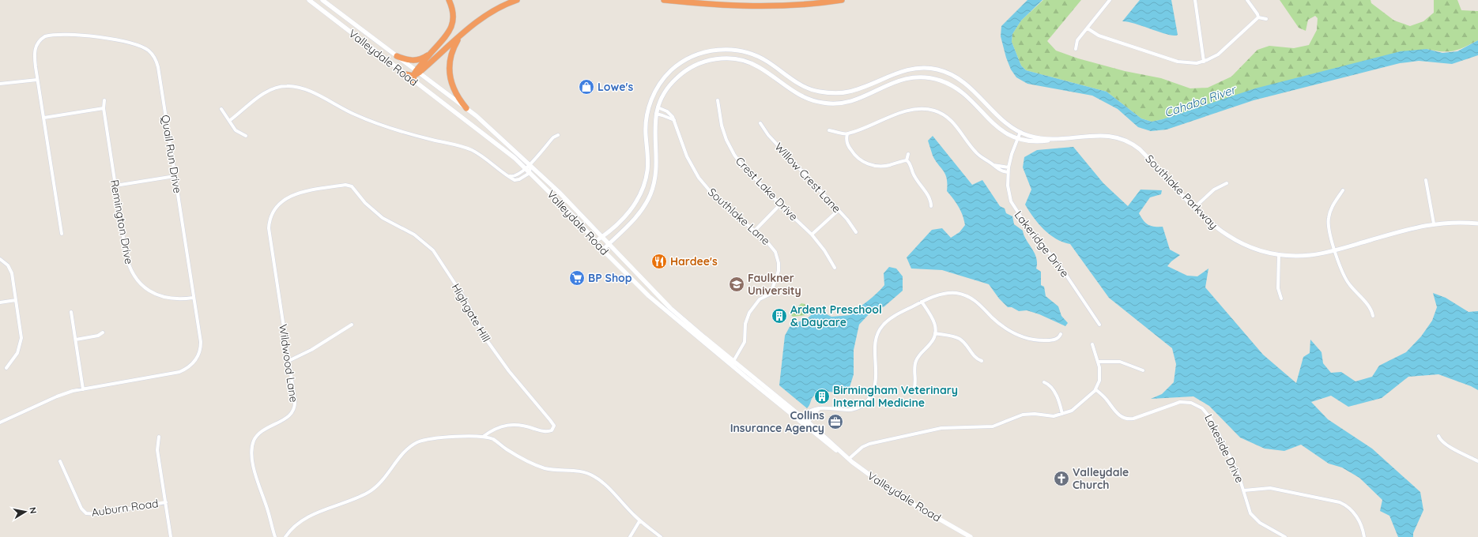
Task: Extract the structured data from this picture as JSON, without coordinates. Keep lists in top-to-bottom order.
{
  "streets": {
    "main road": ["Valleydale Road"],
    "street": [
      "Quail Run Drive",
      "Willow Crest Lane",
      "Crest Lake Drive",
      "Southlake Parkway",
      "Southlake Lane",
      "Remington Drive",
      "Lakeridge Drive",
      "Highgate Hill",
      "Wildwood Lane",
      "Lakeside Drive",
      "Auburn Road"
    ]
  },
  "crossings": [
    ["Valleydale Road", "Southlake Parkway"],
    ["Valleydale Road", "Southlake Lane"],
    ["Quail Run Drive", "Remington Drive"],
    ["Southlake Parkway", "Southlake Lane"],
    ["Southlake Parkway", "Lakeridge Drive"],
    ["Highgate Hill", "Wildwood Lane"]
  ],
  "water": ["Cahaba River"],
  "places": {
    "shop": ["Lowe's"],
    "restaurant": ["Hardee's"],
    "supermarket": ["BP Shop"],
    "school or university": ["Faulkner University"],
    "building": ["Ardent Preschool & Daycare", "Birmingham Veterinary Internal Medicine"],
    "office": ["Collins Insurance Agency"],
    "church": ["Valleydale Church"]
  },
  "north": "right"
}
